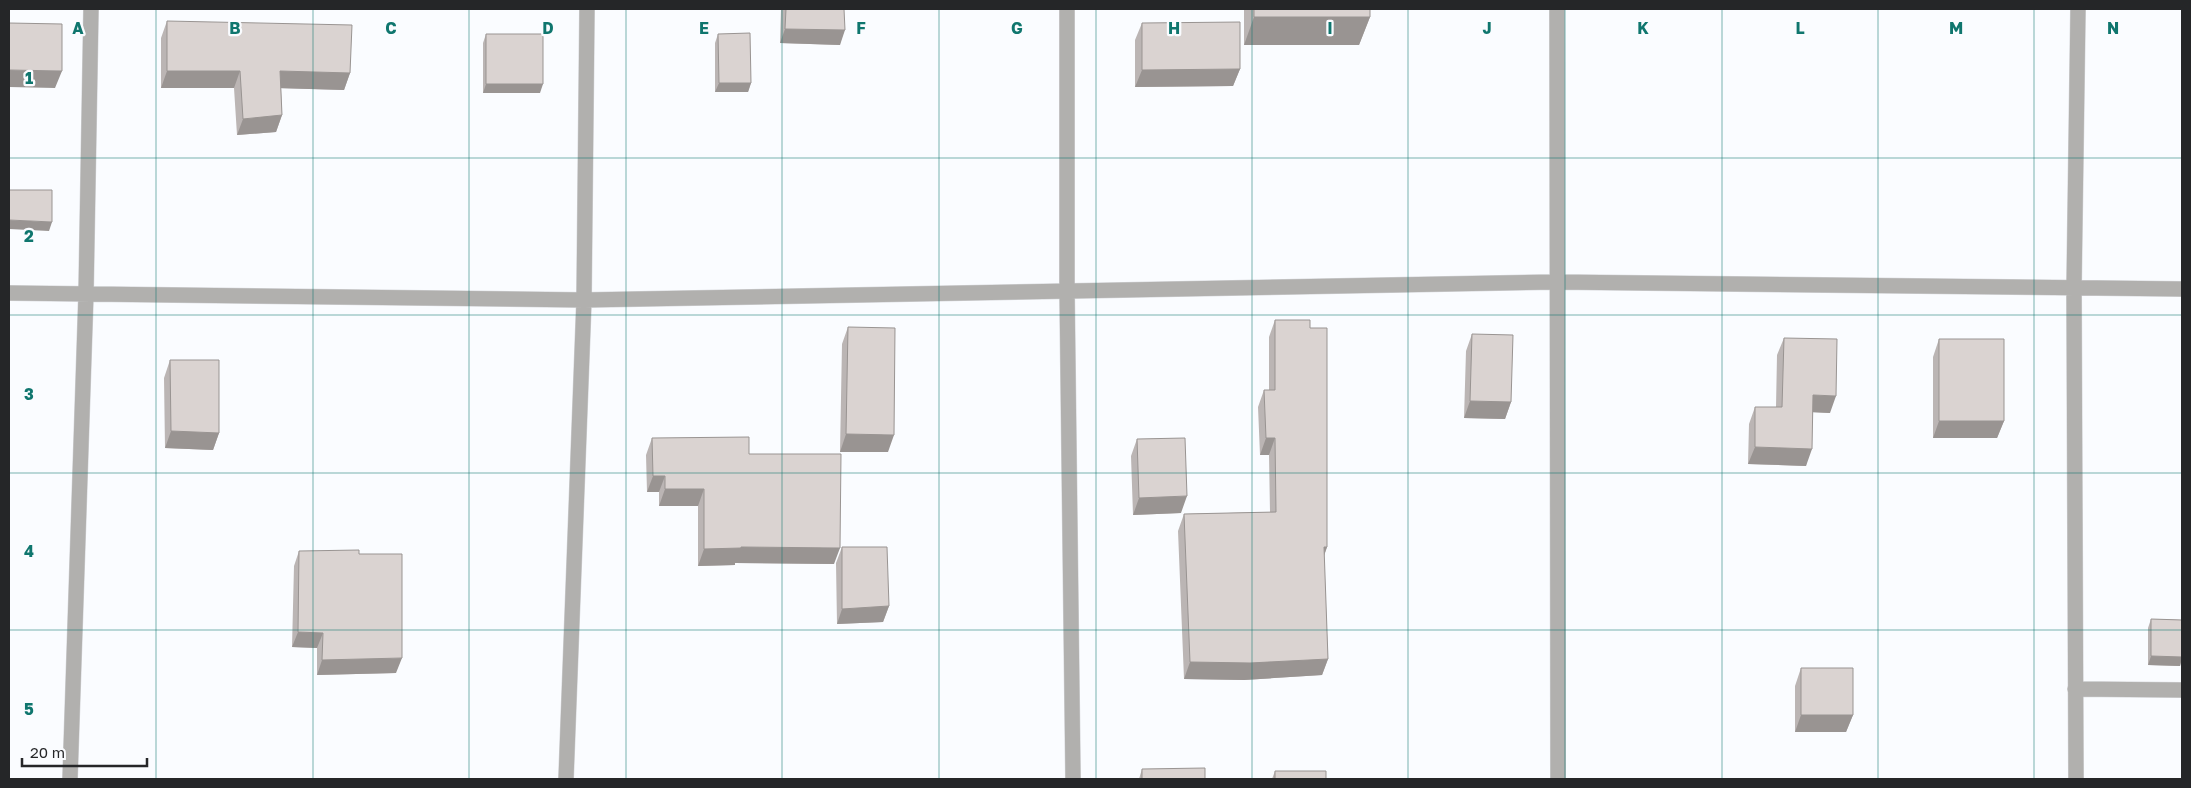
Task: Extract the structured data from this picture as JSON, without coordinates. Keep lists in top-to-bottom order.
{
  "scale_bar": "20 m",
  "grid": {
    "columns": [
      "A",
      "B",
      "C",
      "D",
      "E",
      "F",
      "G",
      "H",
      "I",
      "J",
      "K",
      "L",
      "M",
      "N"
    ],
    "rows": [
      "1",
      "2",
      "3",
      "4",
      "5"
    ]
  }
}
